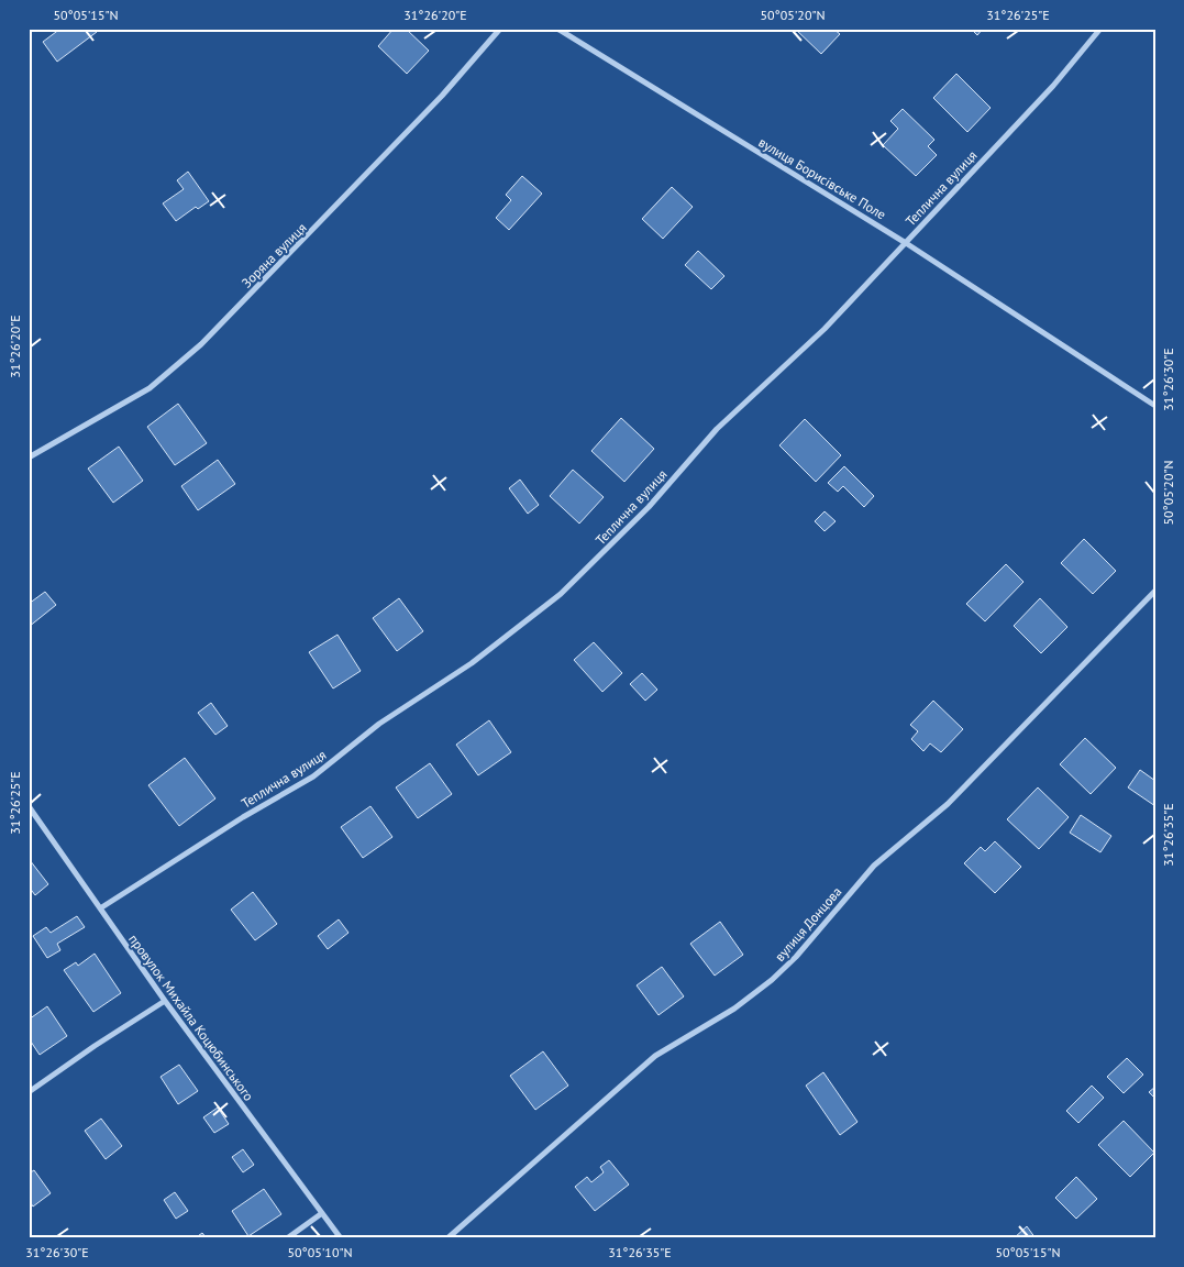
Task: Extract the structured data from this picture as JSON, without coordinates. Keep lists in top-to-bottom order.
{
  "streets": {
    "street": [
      "вулиця Борисівське Поле",
      "Теплична вулиця",
      "Зоряна вулиця",
      "вулиця Донцова",
      "провулок Михайла Коцюбинського"
    ]
  },
  "crossings": [
    ["вулиця Борисівське Поле", "Теплична вулиця"],
    ["Теплична вулиця", "провулок Михайла Коцюбинського"]
  ],
  "coordinates": [
    "50°05'15\"N",
    "31°26'20\"E",
    "50°05'20\"N",
    "31°26'25\"E",
    "31°26'30\"E",
    "31°26'35\"E",
    "50°05'10\"N"
  ]
}
